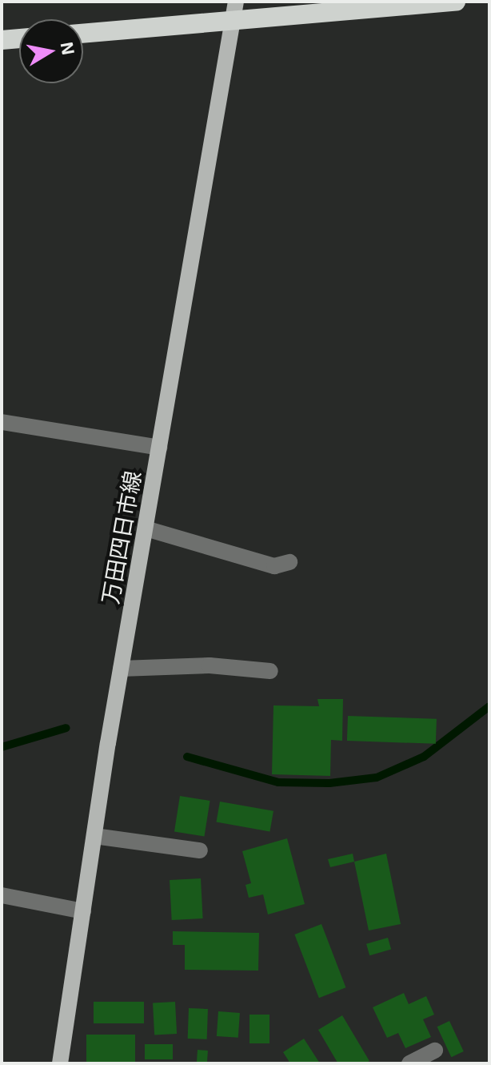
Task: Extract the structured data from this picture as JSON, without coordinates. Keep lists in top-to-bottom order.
{
  "streets": {
    "main road": ["万田四日市線"]
  },
  "north": "right"
}
